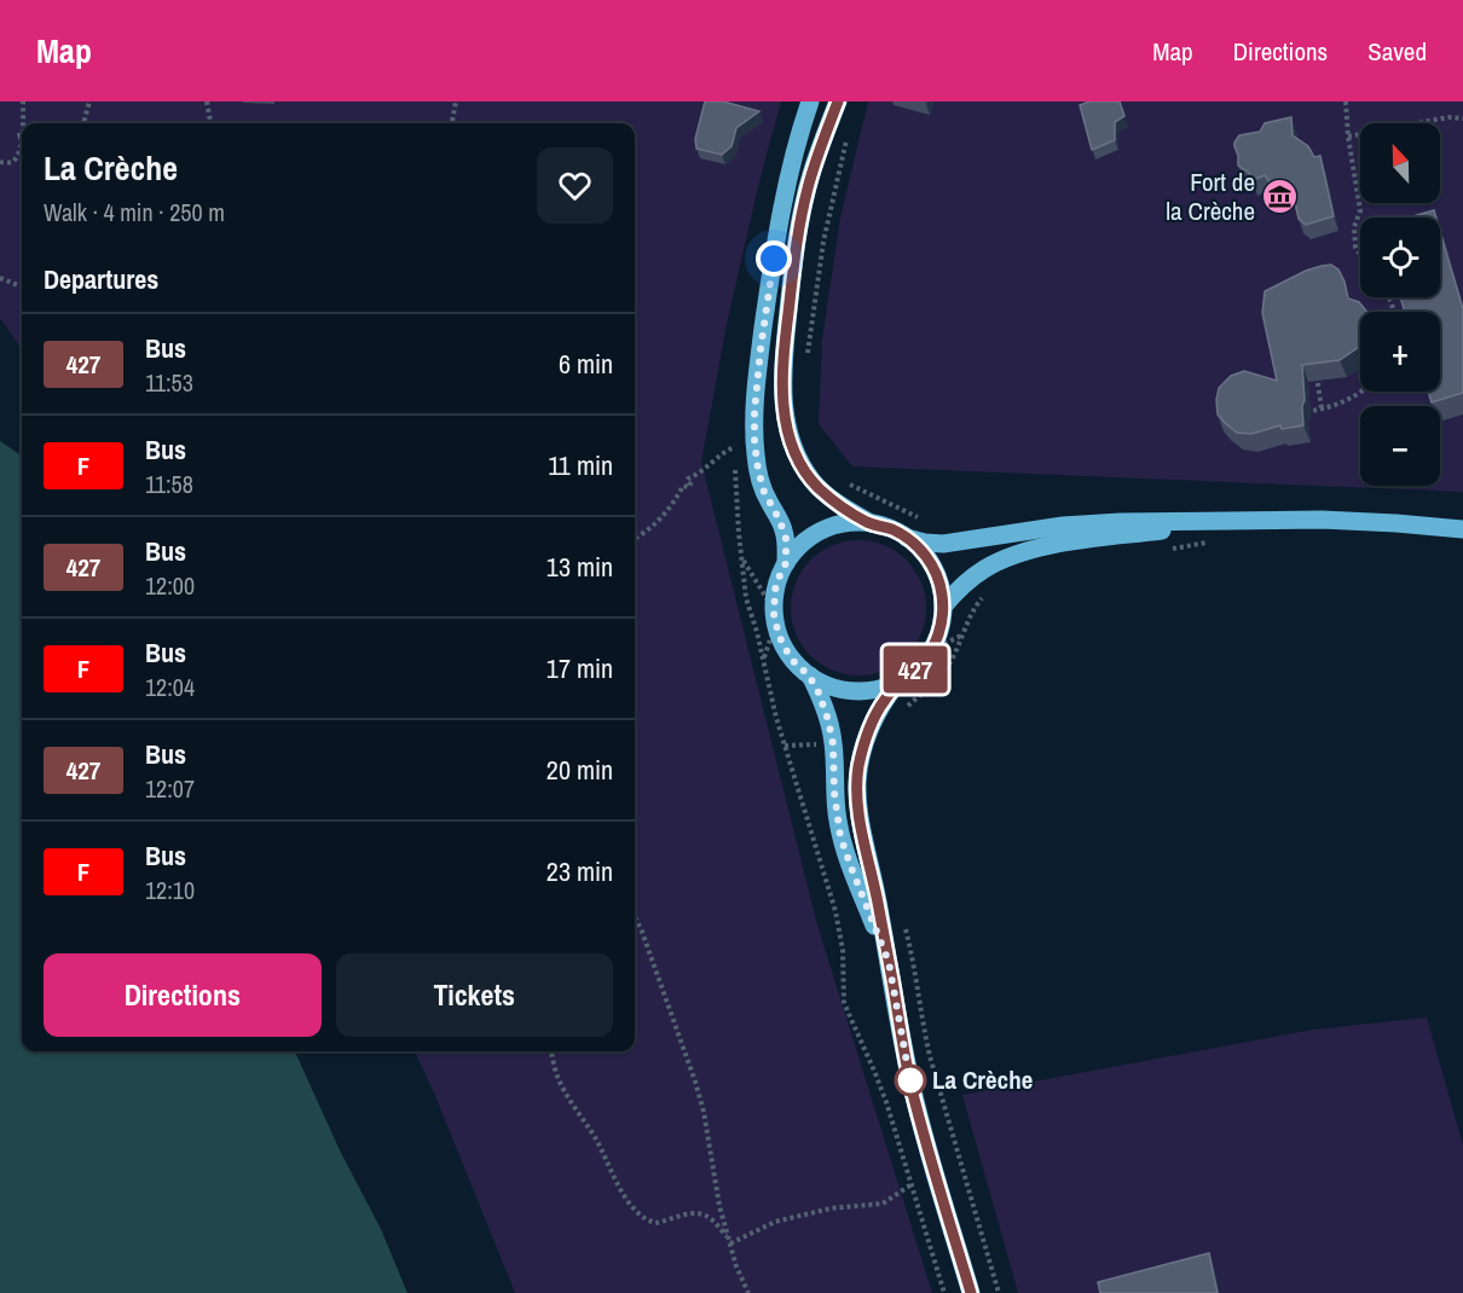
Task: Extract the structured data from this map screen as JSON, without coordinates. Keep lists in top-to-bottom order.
{
  "places": {
    "museum": ["Fort de la Crèche"],
    "other": ["La Crèche"]
  },
  "lines": ["bus line 427"],
  "north": "top",
  "page": {
    "header": "Map",
    "nav": ["Map", "Directions", "Saved"],
    "on_map": "427",
    "map_buttons": ["+", "−"],
    "heading": [
      ["La Crèche", "Walk · 4 min · 250 m"],
      "Departures"
    ],
    "list": [
      {
        "mark": "427",
        "name": "Bus",
        "note": "11:53",
        "value": "6 min"
      },
      {
        "mark": "F",
        "name": "Bus",
        "note": "11:58",
        "value": "11 min"
      },
      {
        "mark": "427",
        "name": "Bus",
        "note": "12:00",
        "value": "13 min"
      },
      {
        "mark": "F",
        "name": "Bus",
        "note": "12:04",
        "value": "17 min"
      },
      {
        "mark": "427",
        "name": "Bus",
        "note": "12:07",
        "value": "20 min"
      },
      {
        "mark": "F",
        "name": "Bus",
        "note": "12:10",
        "value": "23 min"
      }
    ],
    "buttons": ["Directions", "Tickets"]
  }
}
